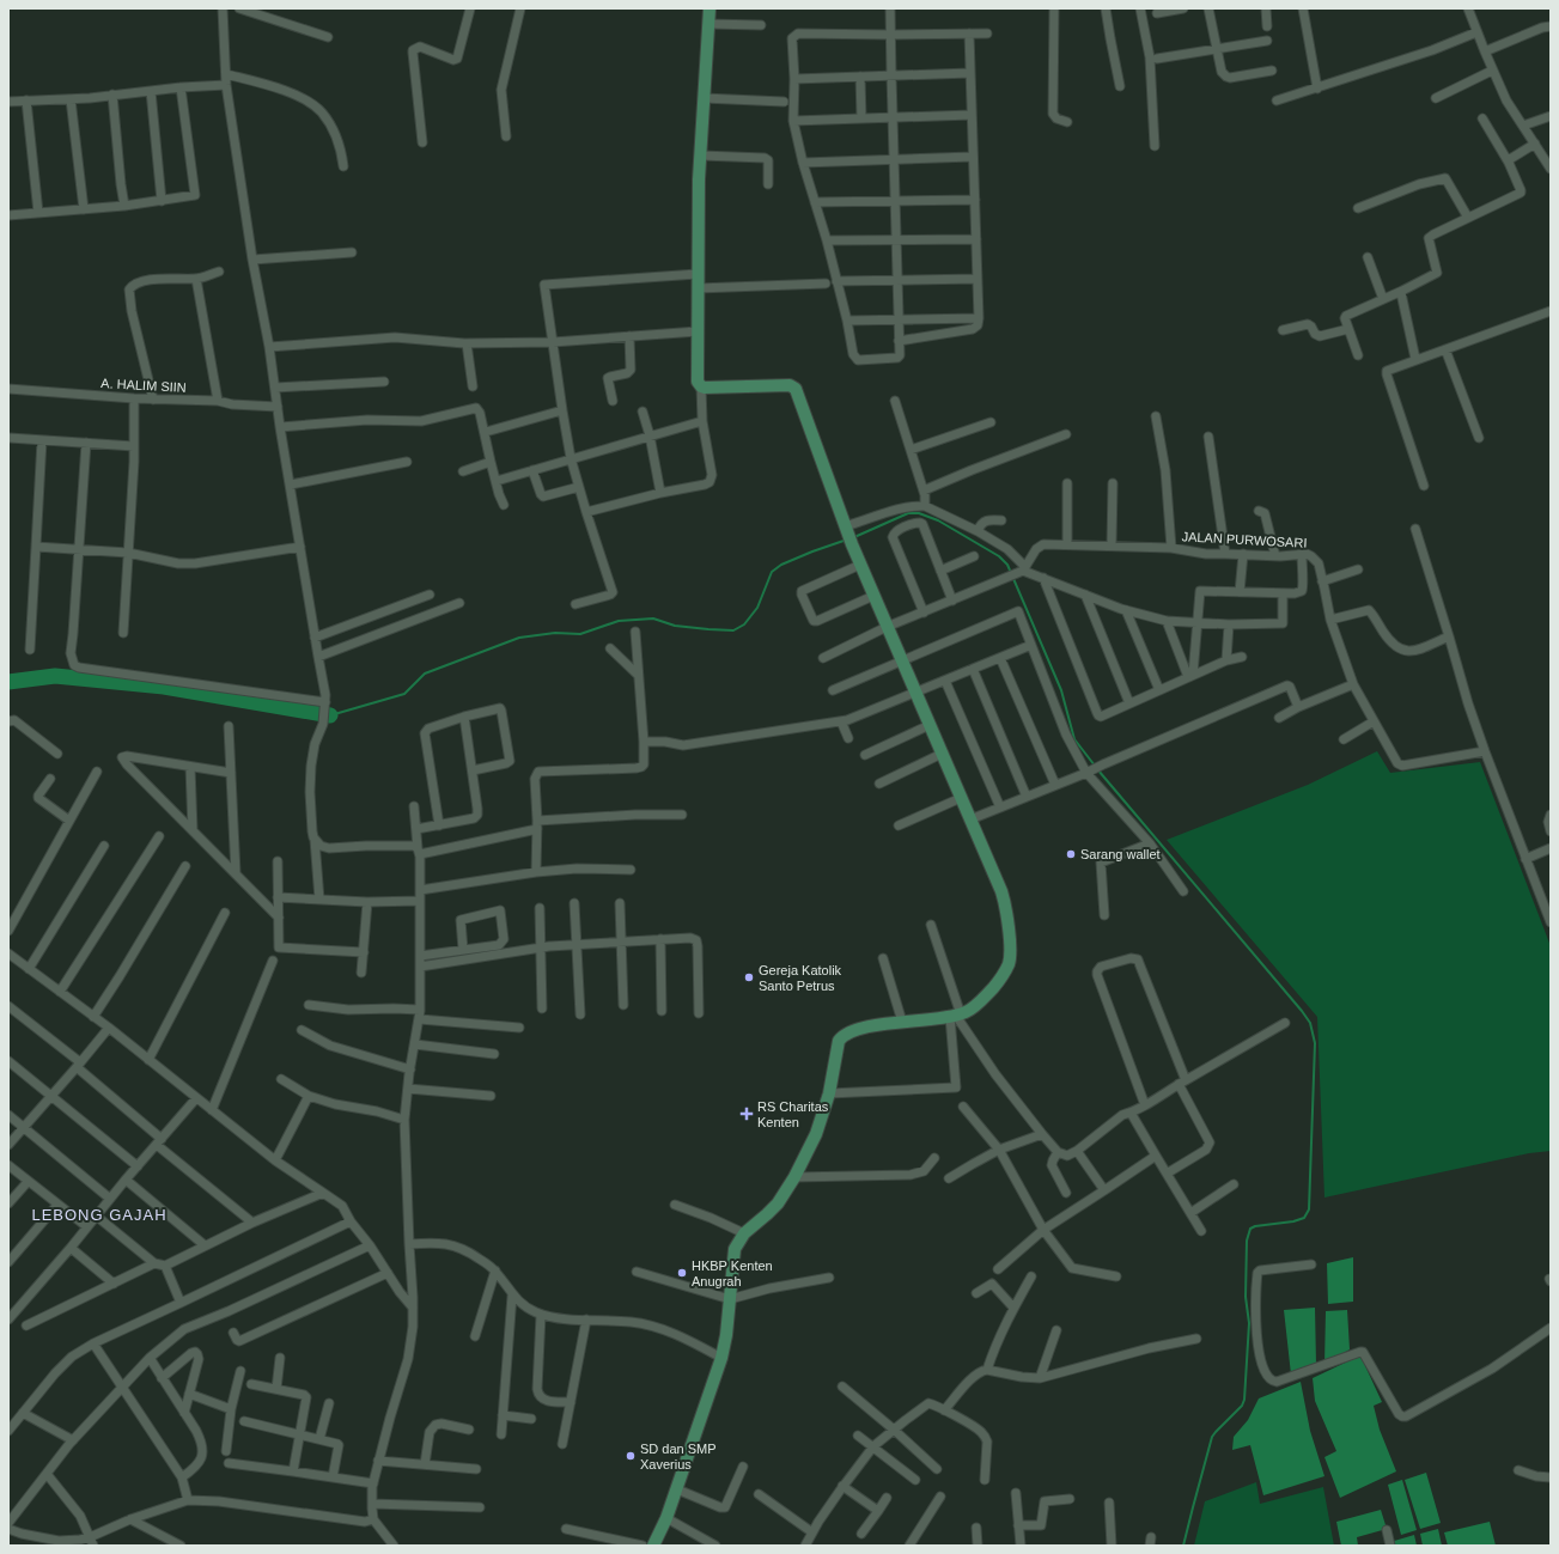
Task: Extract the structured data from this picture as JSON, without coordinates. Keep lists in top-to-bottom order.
{
  "streets": {
    "street": ["A. HALIM SIIN", "JALAN PURWOSARI"]
  },
  "districts": ["LEBONG GAJAH"],
  "places": {
    "other": [
      "Sarang wallet",
      "Gereja Katolik Santo Petrus",
      "HKBP Kenten Anugrah",
      "SD dan SMP Xaverius"
    ],
    "health": ["RS Charitas Kenten"]
  }
}
